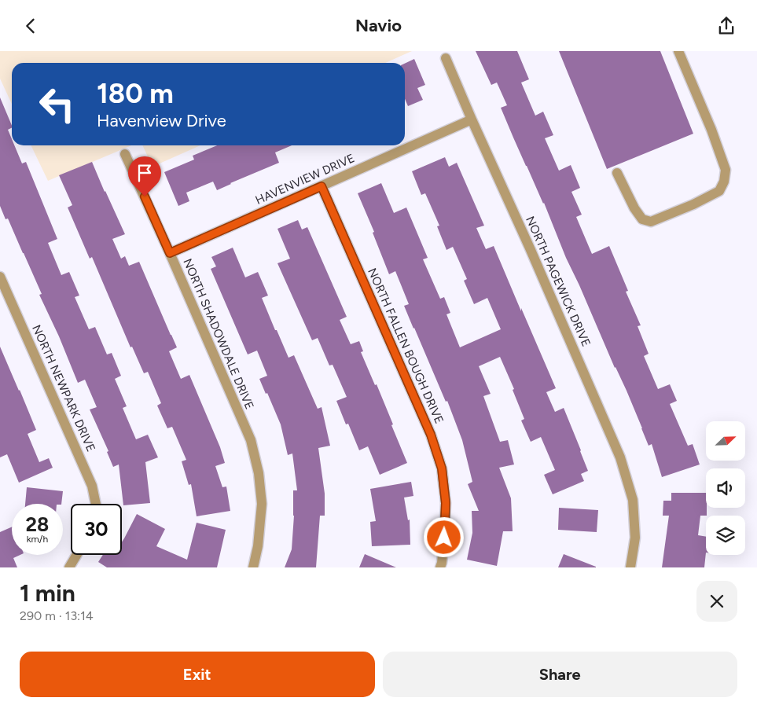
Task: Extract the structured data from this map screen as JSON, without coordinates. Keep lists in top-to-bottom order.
{
  "streets": {
    "street": [
      "HAVENVIEW DRIVE",
      "NORTH PAGEWICK DRIVE",
      "NORTH SHADOWDALE DRIVE",
      "NORTH FALLEN BOUGH DRIVE",
      "NORTH NEWPARK DRIVE"
    ]
  },
  "crossings": [
    ["HAVENVIEW DRIVE", "NORTH PAGEWICK DRIVE"],
    ["HAVENVIEW DRIVE", "NORTH SHADOWDALE DRIVE"],
    ["HAVENVIEW DRIVE", "NORTH FALLEN BOUGH DRIVE"]
  ],
  "north": "top right",
  "page": {
    "header": "Navio",
    "turn": ["180 m", "Havenview Drive"],
    "speed": "28 km/h",
    "limit": "30",
    "heading": ["1 min", "290 m · 13:14"],
    "buttons": ["Exit", "Share"]
  }
}
